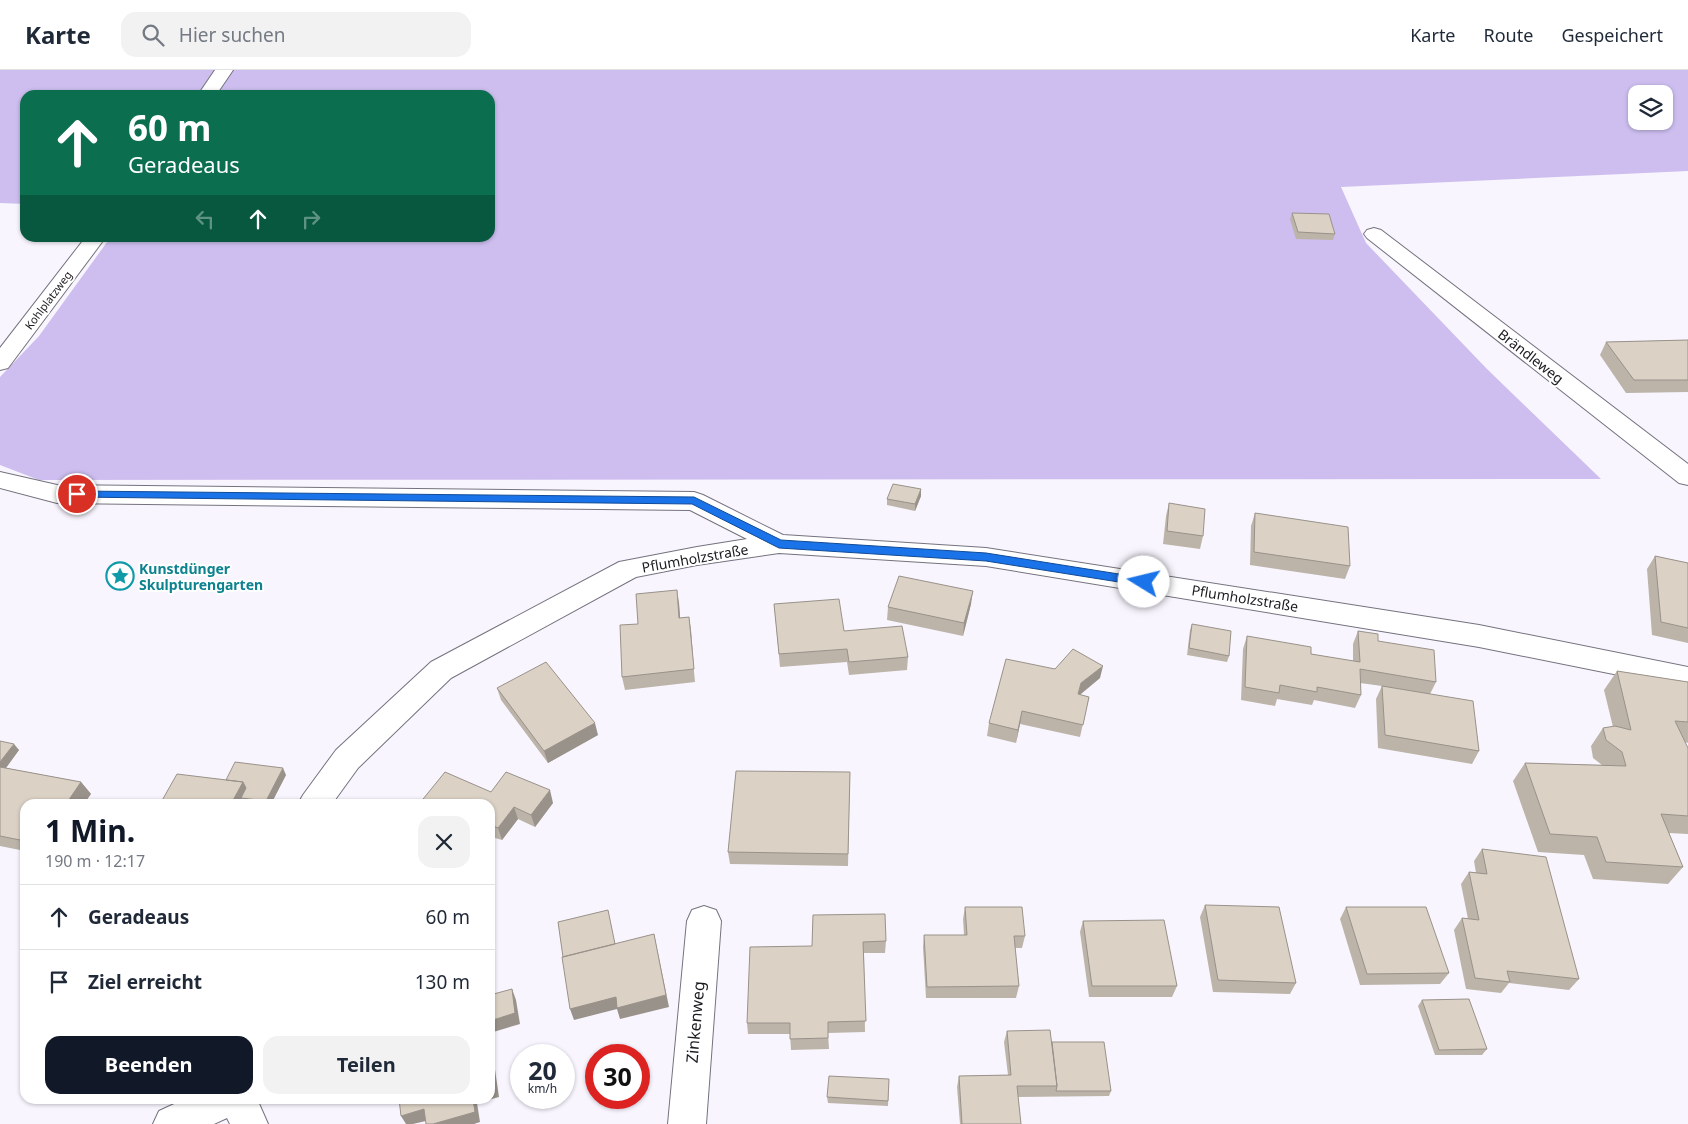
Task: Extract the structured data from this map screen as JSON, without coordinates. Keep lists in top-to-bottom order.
{
  "streets": {
    "street": [
      "Kohlplatzweg",
      "Brändleweg",
      "Pflumholzstraße",
      "Zinkenweg"
    ]
  },
  "places": {
    "place": ["Kunstdünger Skulpturengarten"]
  },
  "page": {
    "header": "Karte",
    "search": "Hier suchen",
    "nav": ["Karte", "Route", "Gespeichert"],
    "turn": ["60 m", "Geradeaus"],
    "heading": ["1 Min.", "190 m · 12:17"],
    "list": [
      {
        "name": "Geradeaus",
        "value": "60 m"
      },
      {
        "name": "Ziel erreicht",
        "value": "130 m"
      }
    ],
    "buttons": ["Beenden", "Teilen"],
    "speed": "20 km/h",
    "limit": "30"
  }
}
